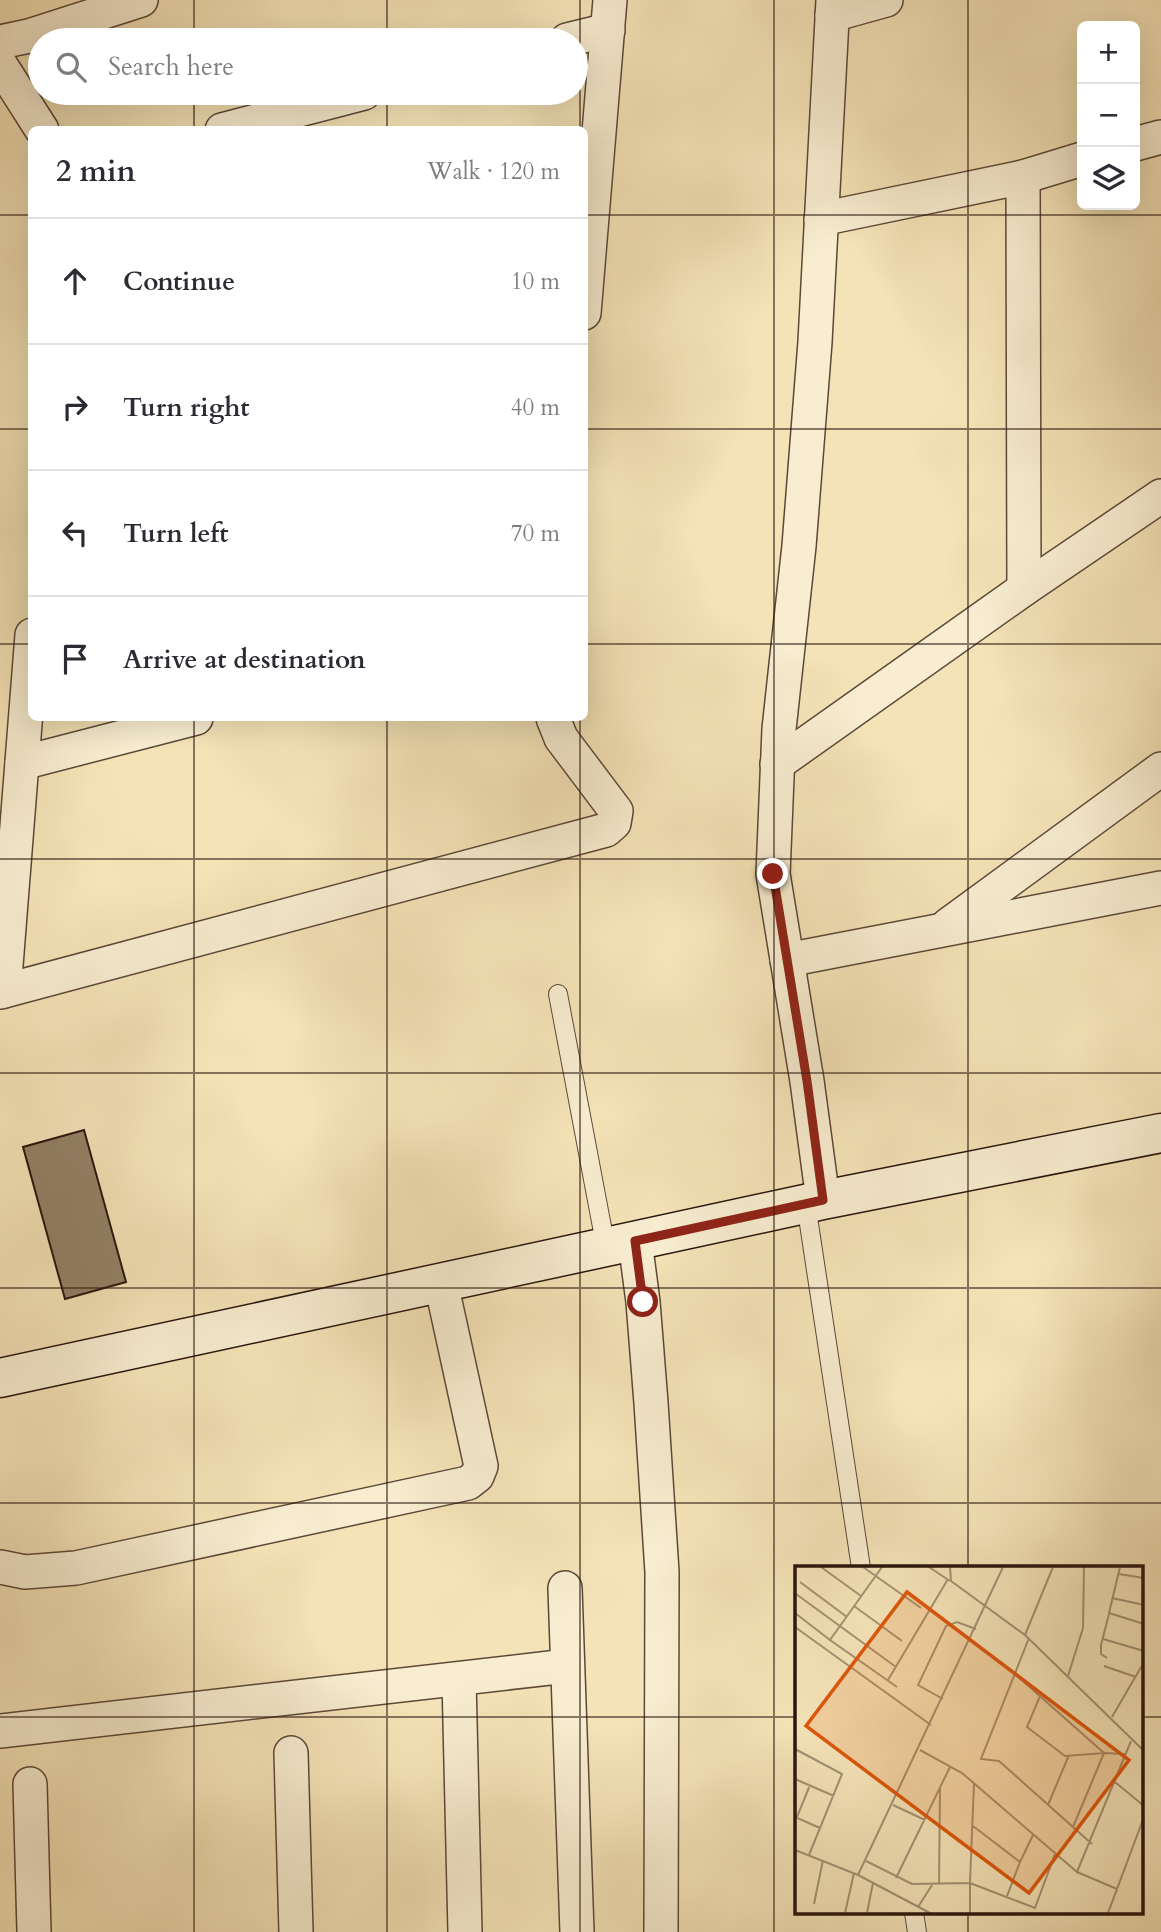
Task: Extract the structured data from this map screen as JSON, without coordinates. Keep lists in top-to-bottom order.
{
  "page": {
    "map_buttons": ["+", "−"],
    "search": "Search here",
    "heading": ["2 min", "Walk · 120 m"],
    "list": [
      ["Continue", "10 m"],
      ["Turn right", "40 m"],
      ["Turn left", "70 m"],
      "Arrive at destination"
    ]
  }
}
